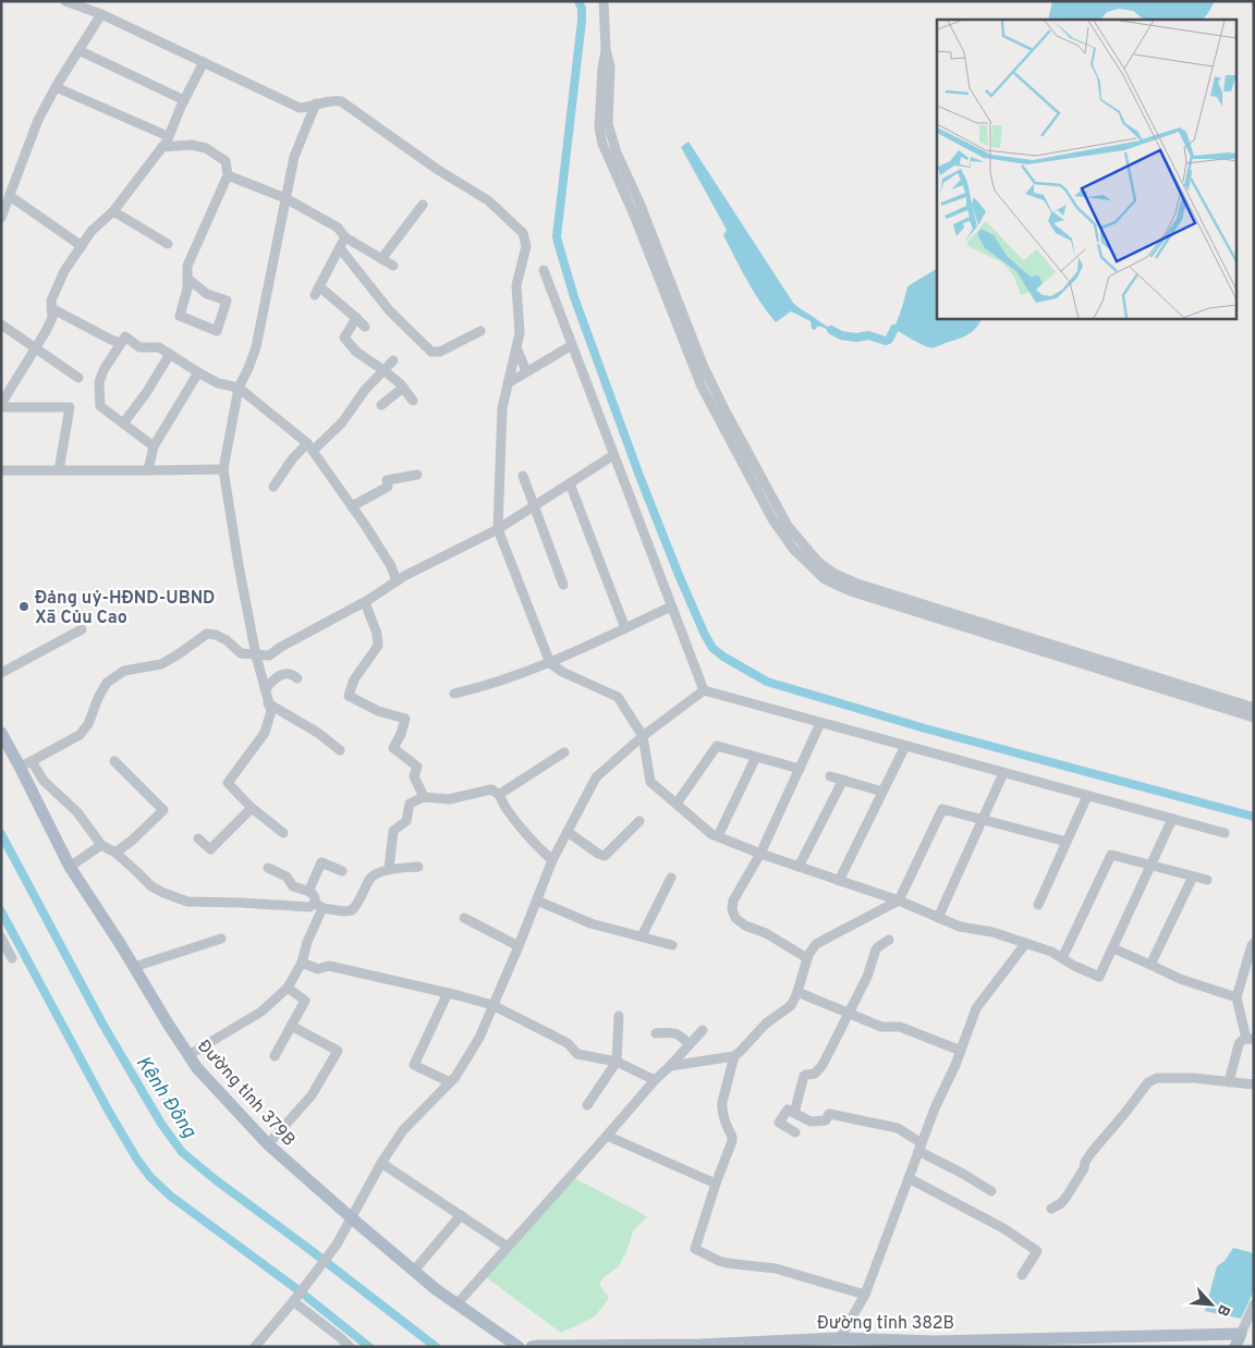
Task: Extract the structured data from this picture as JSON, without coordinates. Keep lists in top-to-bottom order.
{
  "streets": {
    "main road": ["Đường tỉnh 379B", "Đường tỉnh 382B"]
  },
  "water": ["Kênh Đông"],
  "places": ["Đảng uỷ-HĐND-UBND Xã Củu Cao"],
  "north": "bottom right"
}
